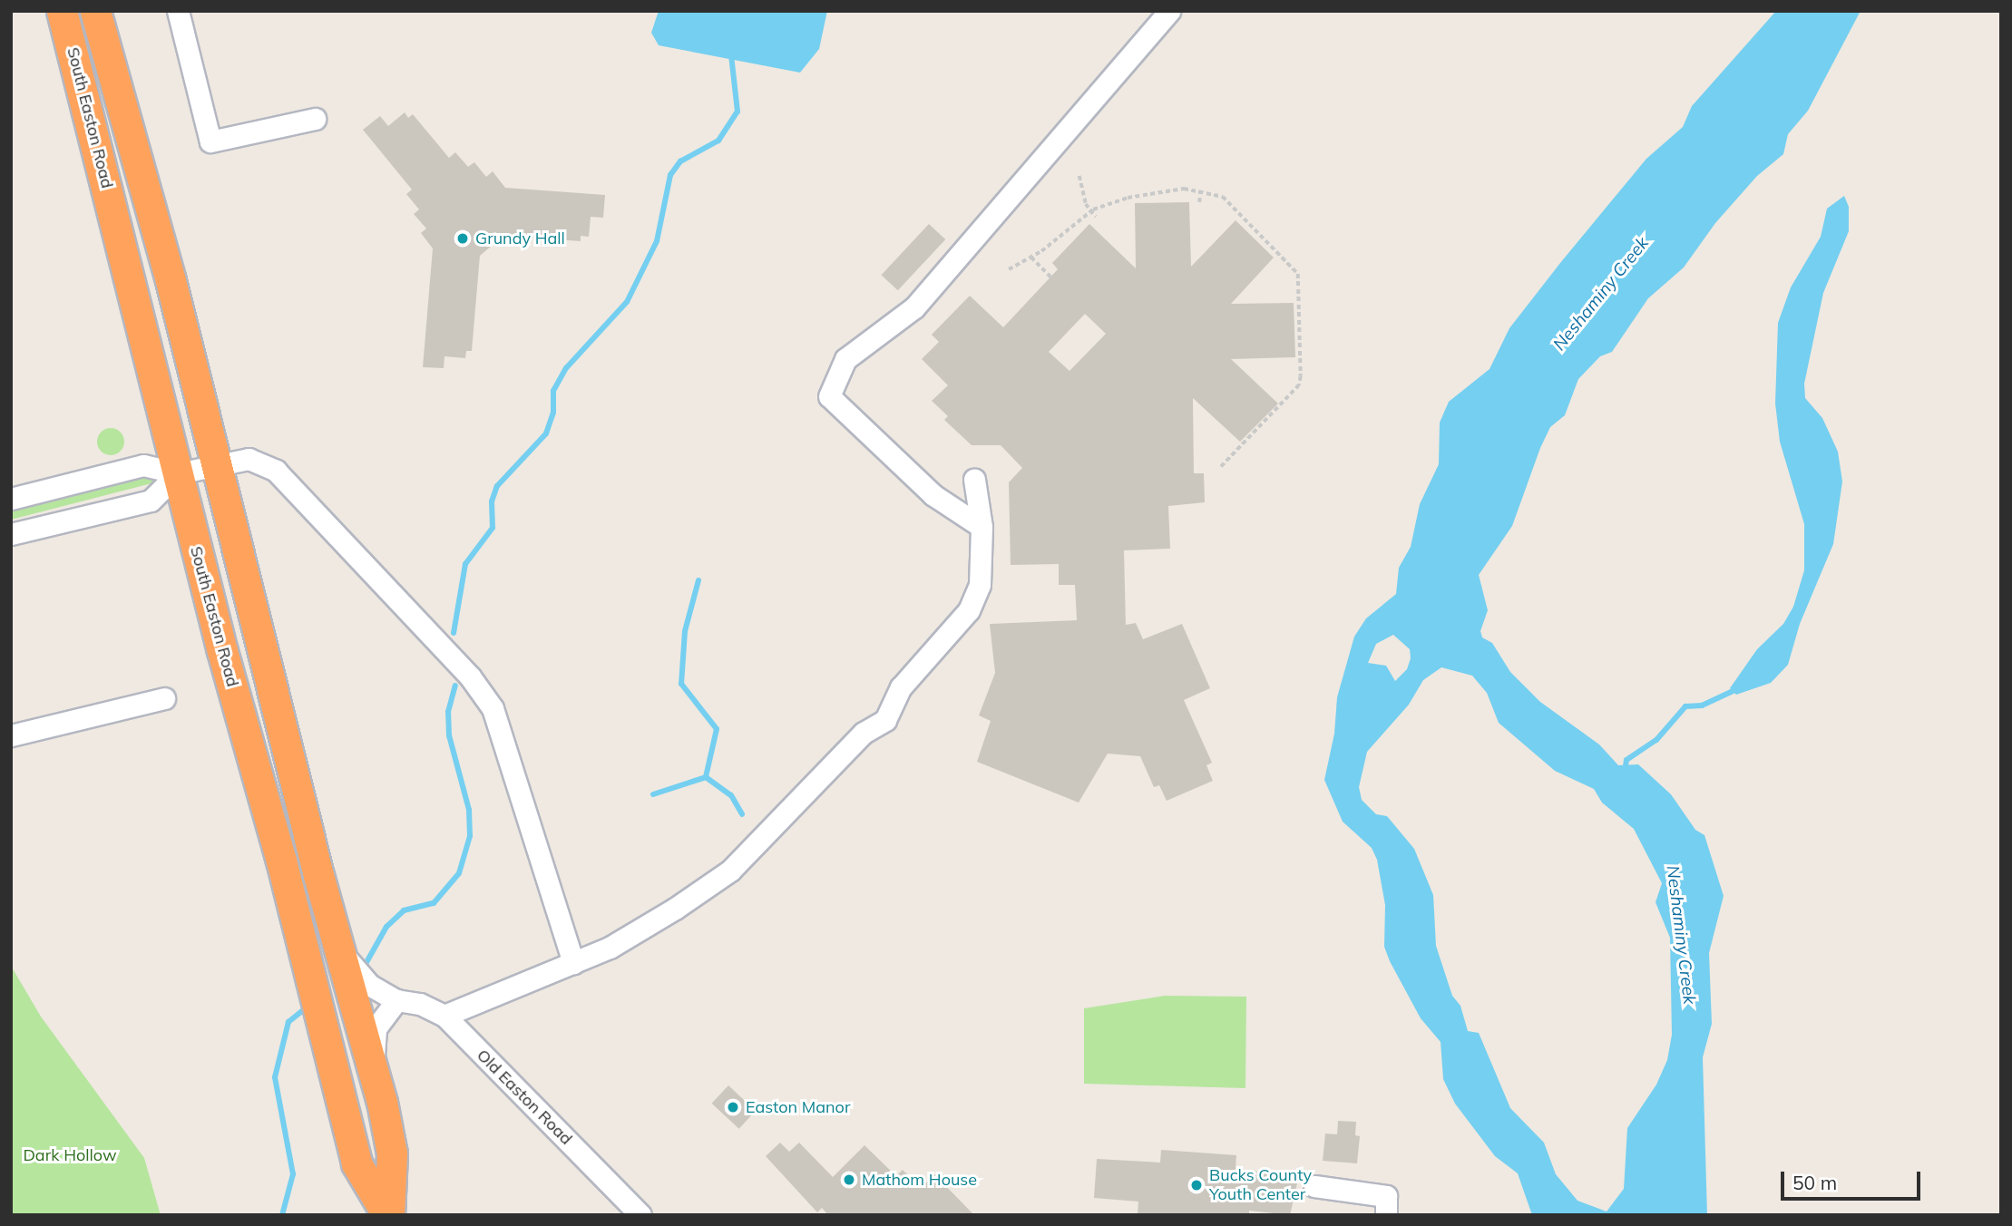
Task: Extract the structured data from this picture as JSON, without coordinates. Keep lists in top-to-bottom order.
{
  "streets": {
    "highway": ["South Easton Road"],
    "street": ["Old Easton Road"]
  },
  "crossings": [
    ["South Easton Road", "Old Easton Road"]
  ],
  "water": ["Neshaminy Creek"],
  "parks": ["Dark Hollow"],
  "places": [
    "Grundy Hall",
    "Easton Manor",
    "Mathom House",
    "Bucks County Youth Center"
  ],
  "scale_bar": "50 m"
}
